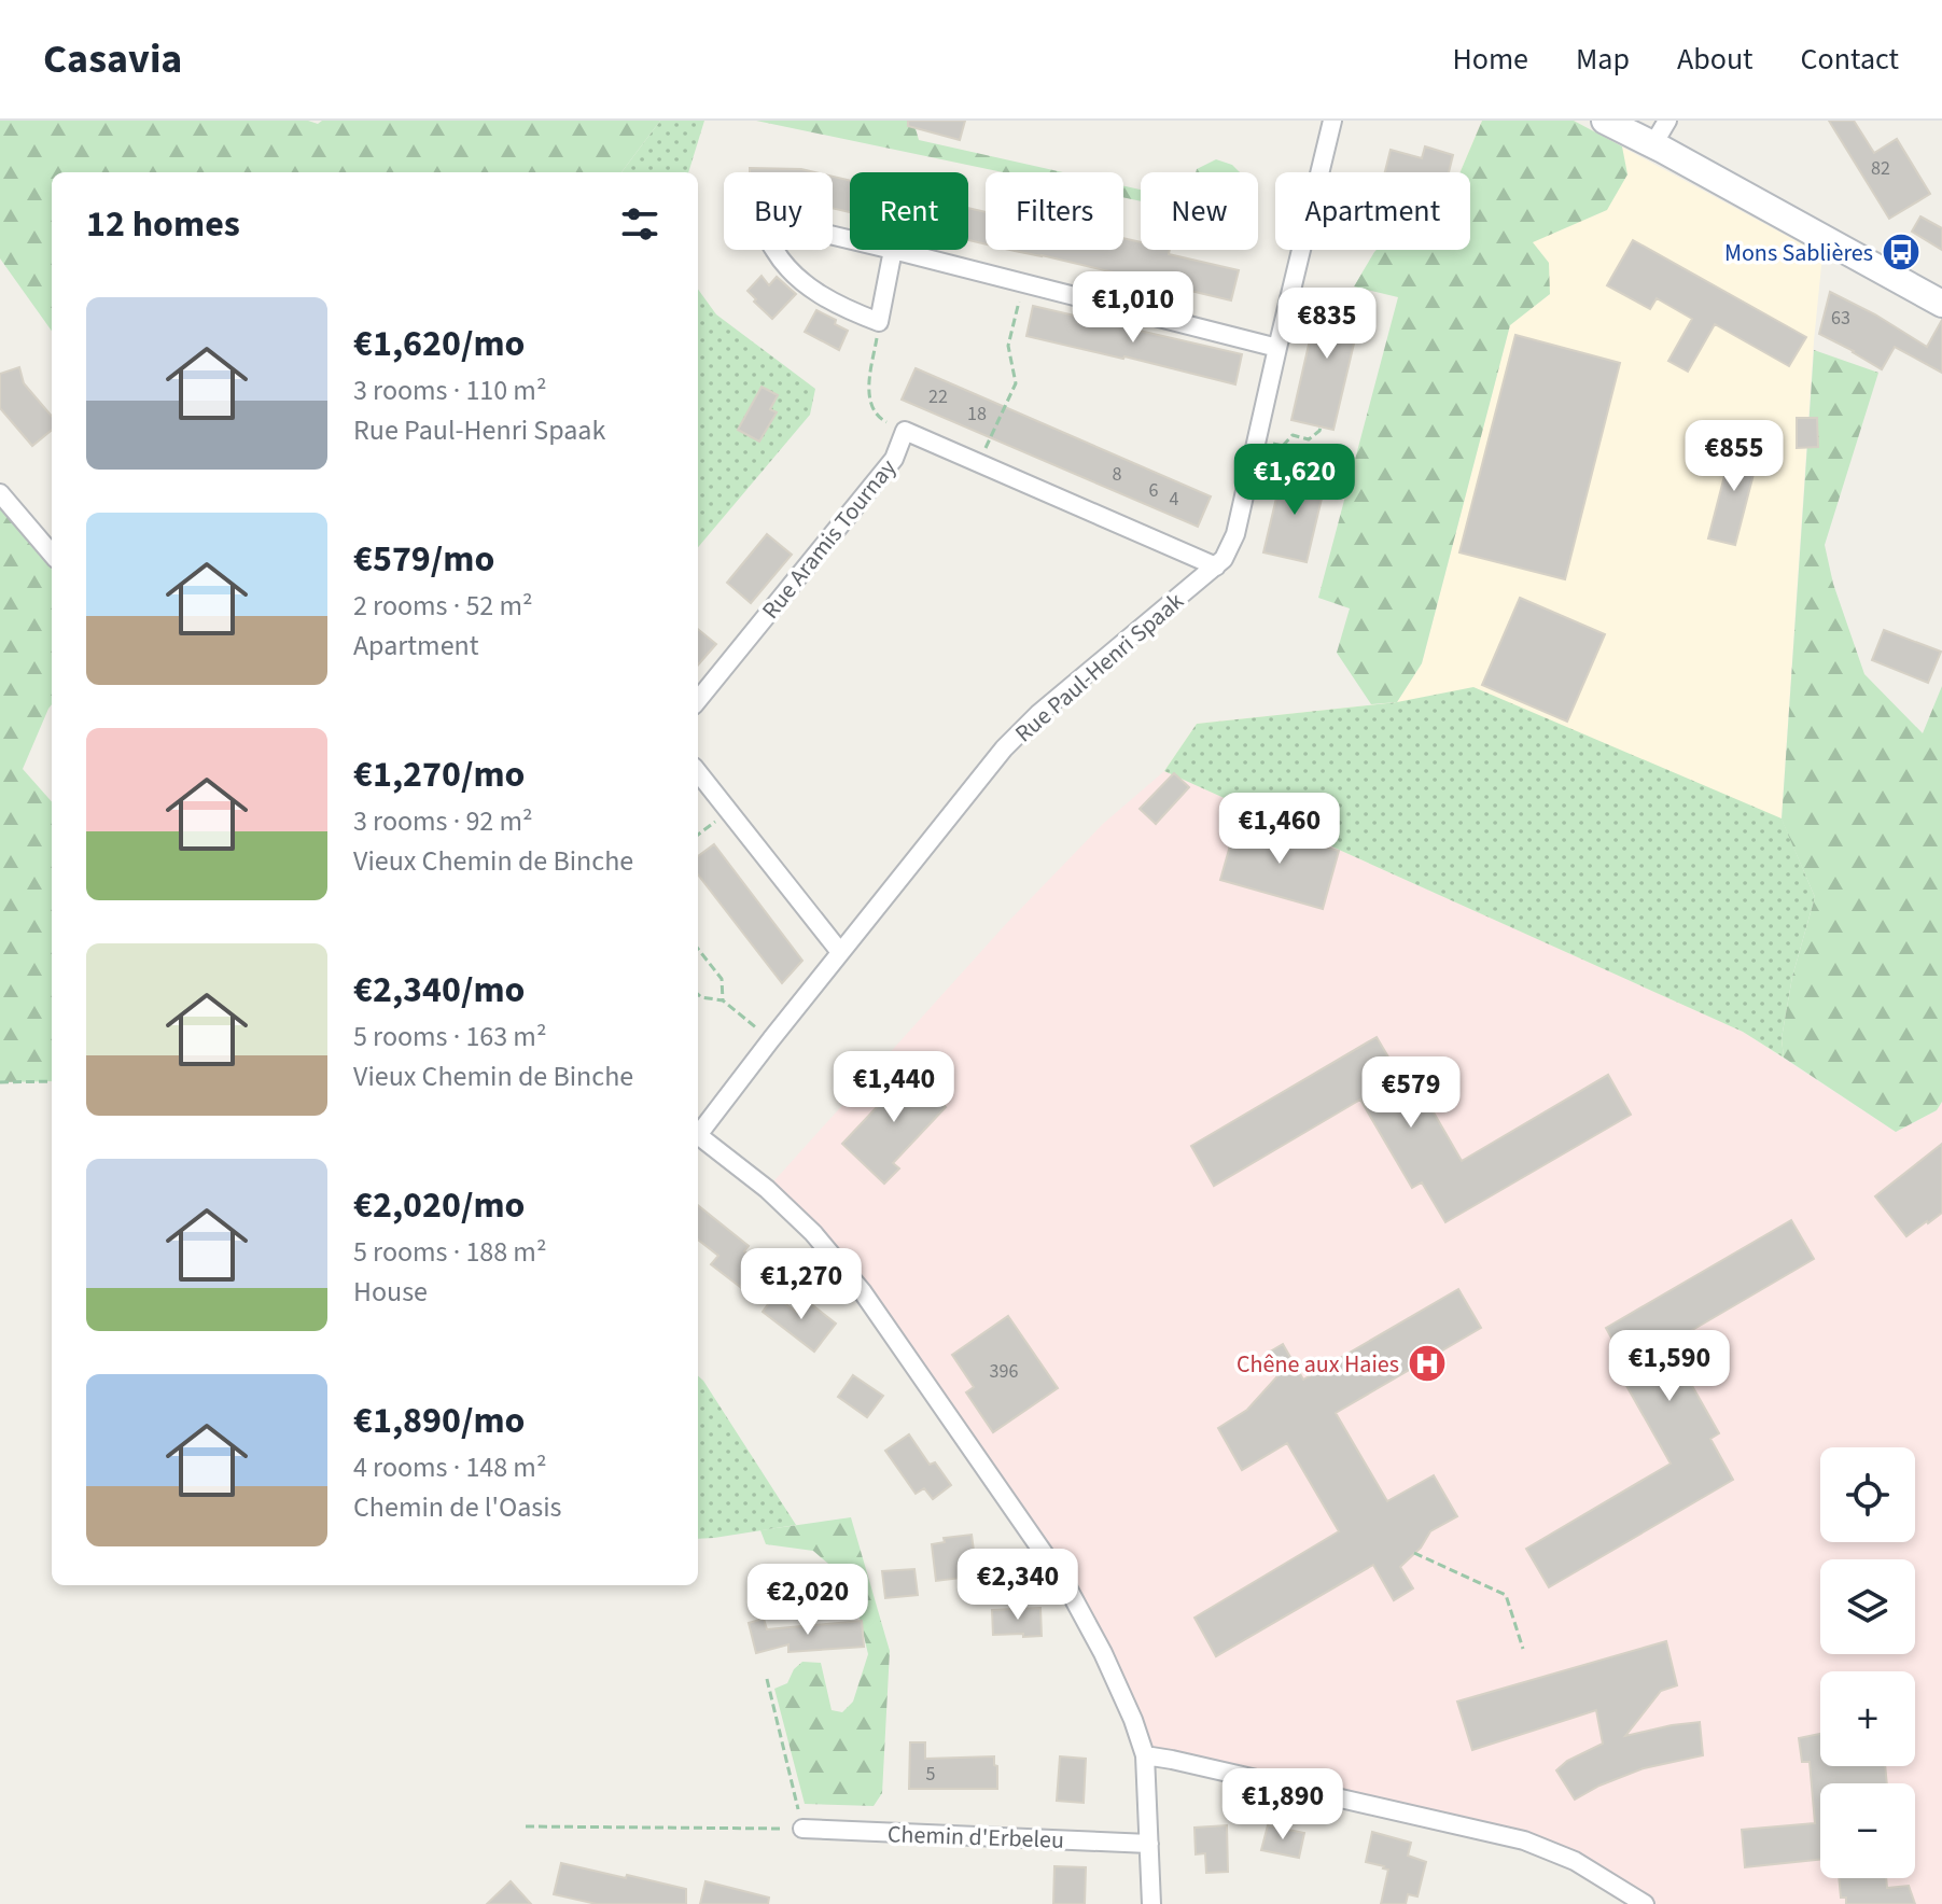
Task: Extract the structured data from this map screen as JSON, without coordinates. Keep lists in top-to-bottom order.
{
  "streets": {
    "street": ["Rue Aramis Tournay", "Rue Paul-Henri Spaak", "Chemin d'Erbeleu"]
  },
  "crossings": [
    ["Rue Aramis Tournay", "Rue Paul-Henri Spaak"]
  ],
  "places": {
    "bus stop": ["Mons Sablières"],
    "hospital": ["Chêne aux Haies"]
  },
  "house_numbers": [
    "82",
    "63",
    "22",
    "18",
    "8",
    "6",
    "4",
    "396",
    "5"
  ],
  "page": {
    "header": "Casavia",
    "nav": [
      "Home",
      "Map",
      "About",
      "Contact"
    ],
    "chip": [
      "Buy",
      "Rent",
      "Filters",
      "New",
      "Apartment"
    ],
    "heading": "12 homes",
    "price": [
      "€1,010",
      "€835",
      "€855",
      "€1,620",
      "€1,460",
      "€1,440",
      "€579",
      "€1,270",
      "€1,590",
      "€2,340",
      "€2,020",
      "€1,890"
    ],
    "list": [
      {
        "name": "€1,620/mo",
        "note": "3 rooms · 110 m² · Rue Paul-Henri Spaak"
      },
      {
        "name": "€579/mo",
        "note": "2 rooms · 52 m² · Apartment"
      },
      {
        "name": "€1,270/mo",
        "note": "3 rooms · 92 m² · Vieux Chemin de Binche"
      },
      {
        "name": "€2,340/mo",
        "note": "5 rooms · 163 m² · Vieux Chemin de Binche"
      },
      {
        "name": "€2,020/mo",
        "note": "5 rooms · 188 m² · House"
      },
      {
        "name": "€1,890/mo",
        "note": "4 rooms · 148 m² · Chemin de l'Oasis"
      }
    ],
    "map_buttons": ["+", "−"]
  }
}
